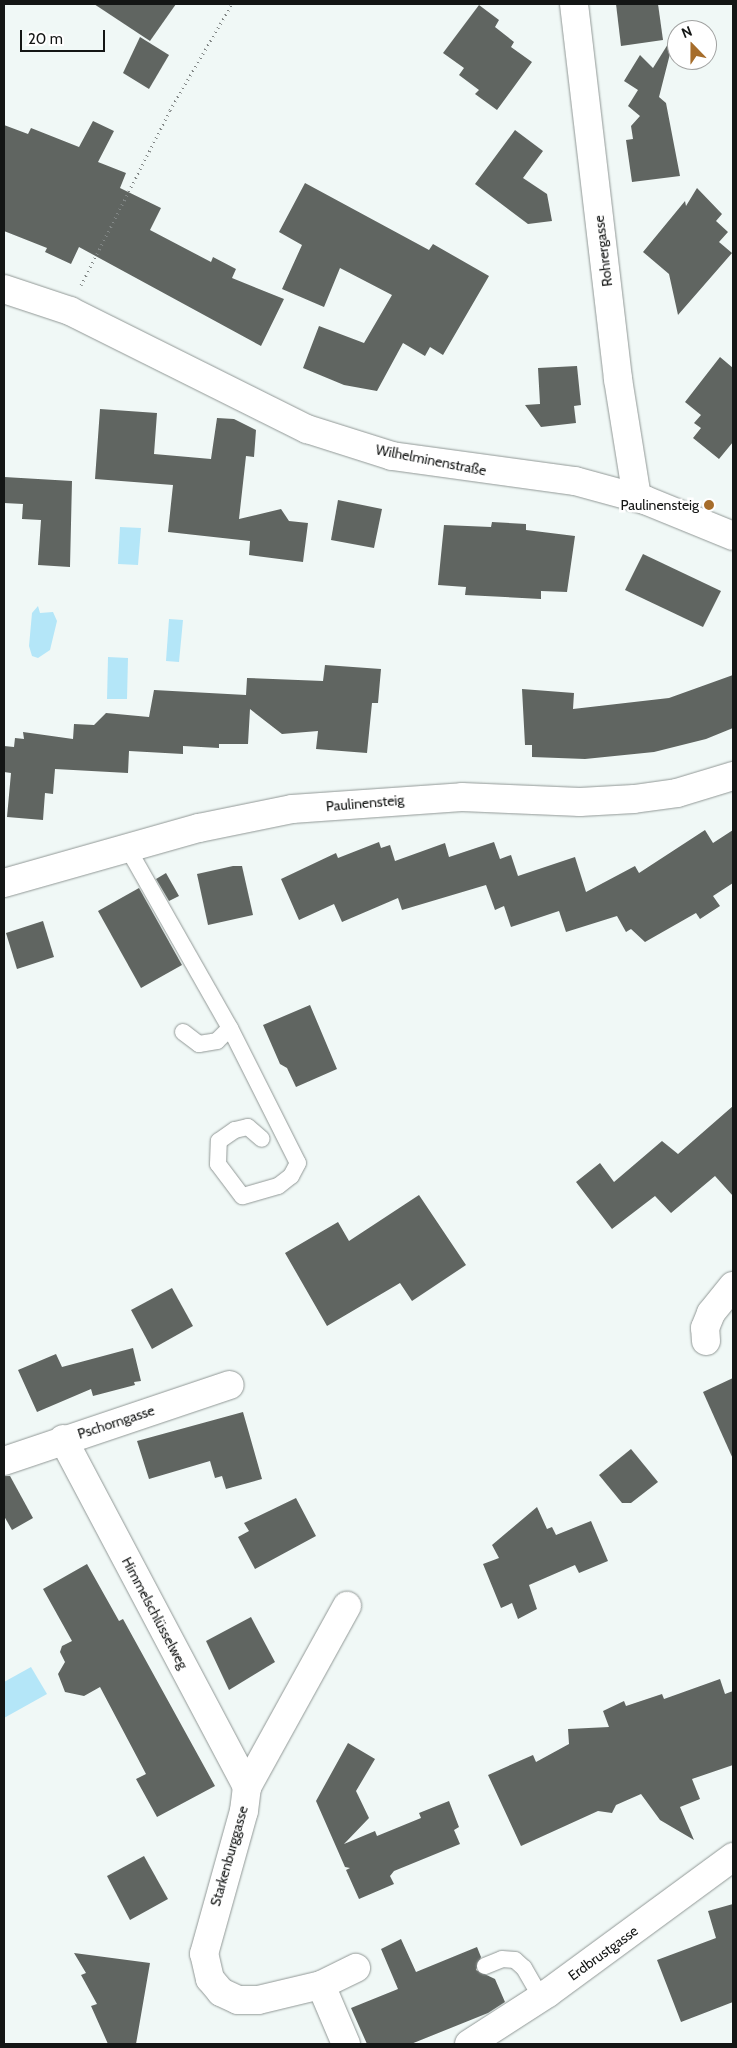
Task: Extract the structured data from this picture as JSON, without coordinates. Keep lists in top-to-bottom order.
{
  "streets": {
    "street": [
      "Rohrergasse",
      "Wilhelminenstraße",
      "Paulinensteig",
      "Pschorngasse",
      "Himmelschlüsselweg",
      "Starkenburggasse",
      "Erdbrustgasse"
    ]
  },
  "crossings": [
    ["Rohrergasse", "Wilhelminenstraße"],
    ["Pschorngasse", "Himmelschlüsselweg"],
    ["Himmelschlüsselweg", "Starkenburggasse"]
  ],
  "places": ["Paulinensteig"],
  "scale_bar": "20 m",
  "north": "top"
}
